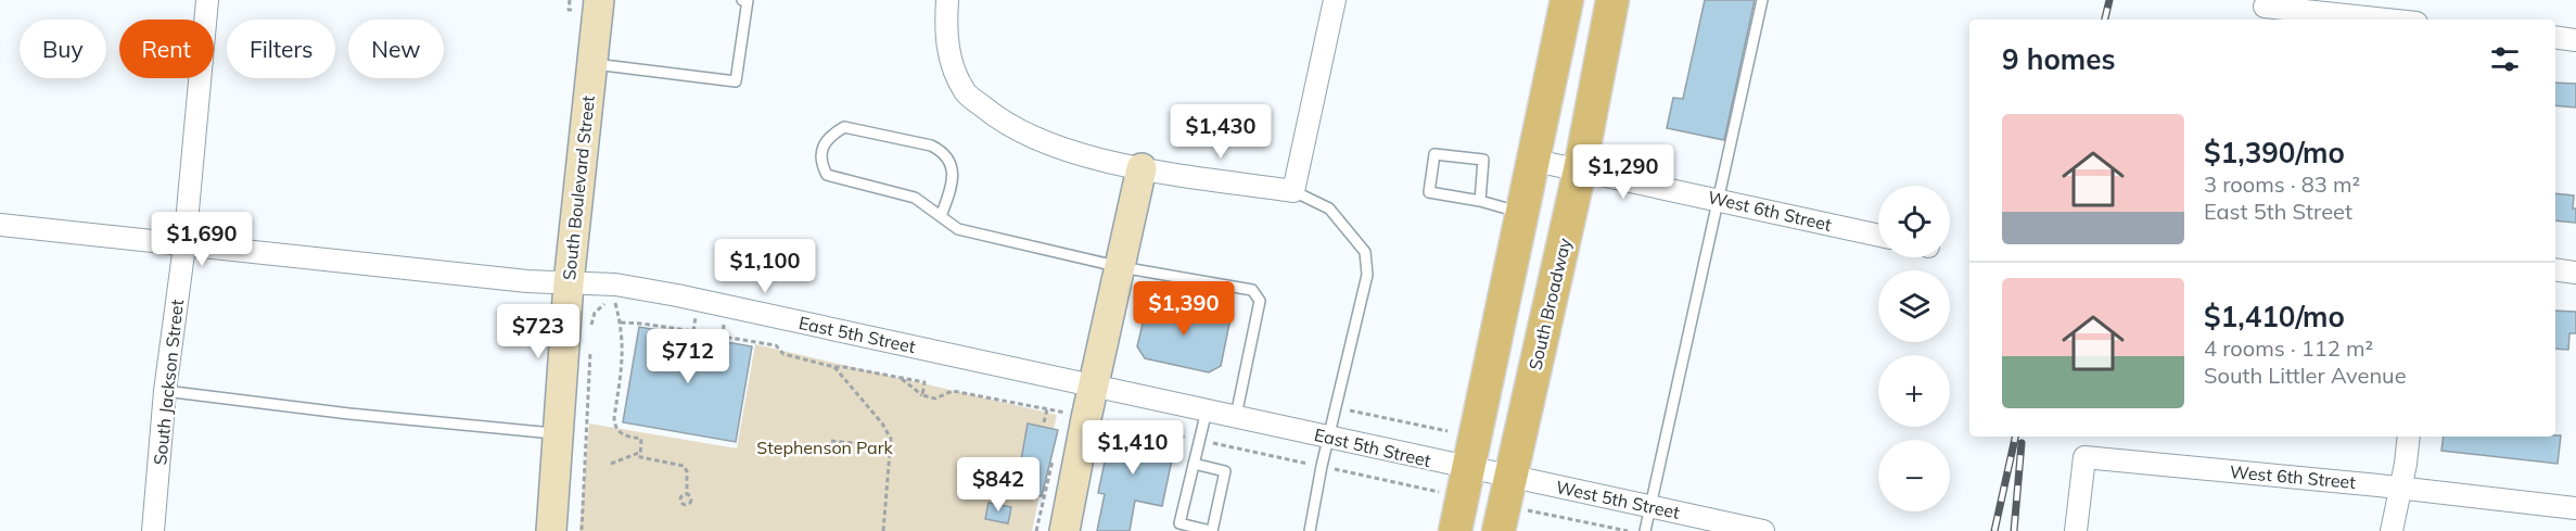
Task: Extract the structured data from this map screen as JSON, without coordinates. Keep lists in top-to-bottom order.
{
  "streets": {
    "main road": ["South Boulevard Street", "South Broadway"],
    "street": [
      "West 6th Street",
      "East 5th Street",
      "South Jackson Street",
      "West 5th Street"
    ]
  },
  "crossings": [
    ["South Boulevard Street", "East 5th Street"],
    ["West 6th Street", "South Broadway"],
    ["South Broadway", "East 5th Street"],
    ["South Broadway", "West 5th Street"],
    ["East 5th Street", "South Jackson Street"],
    ["East 5th Street", "West 5th Street"]
  ],
  "parks": ["Stephenson Park"],
  "page": {
    "chip": [
      "Buy",
      "Rent",
      "Filters",
      "New"
    ],
    "heading": "9 homes",
    "list": [
      {
        "name": "$1,390/mo",
        "note": "3 rooms · 83 m² · East 5th Street"
      },
      {
        "name": "$1,410/mo",
        "note": "4 rooms · 112 m² · South Littler Avenue"
      }
    ],
    "price": [
      "$1,430",
      "$1,290",
      "$1,690",
      "$1,100",
      "$1,390",
      "$723",
      "$712",
      "$1,410",
      "$842"
    ],
    "map_buttons": ["+", "−"]
  }
}
